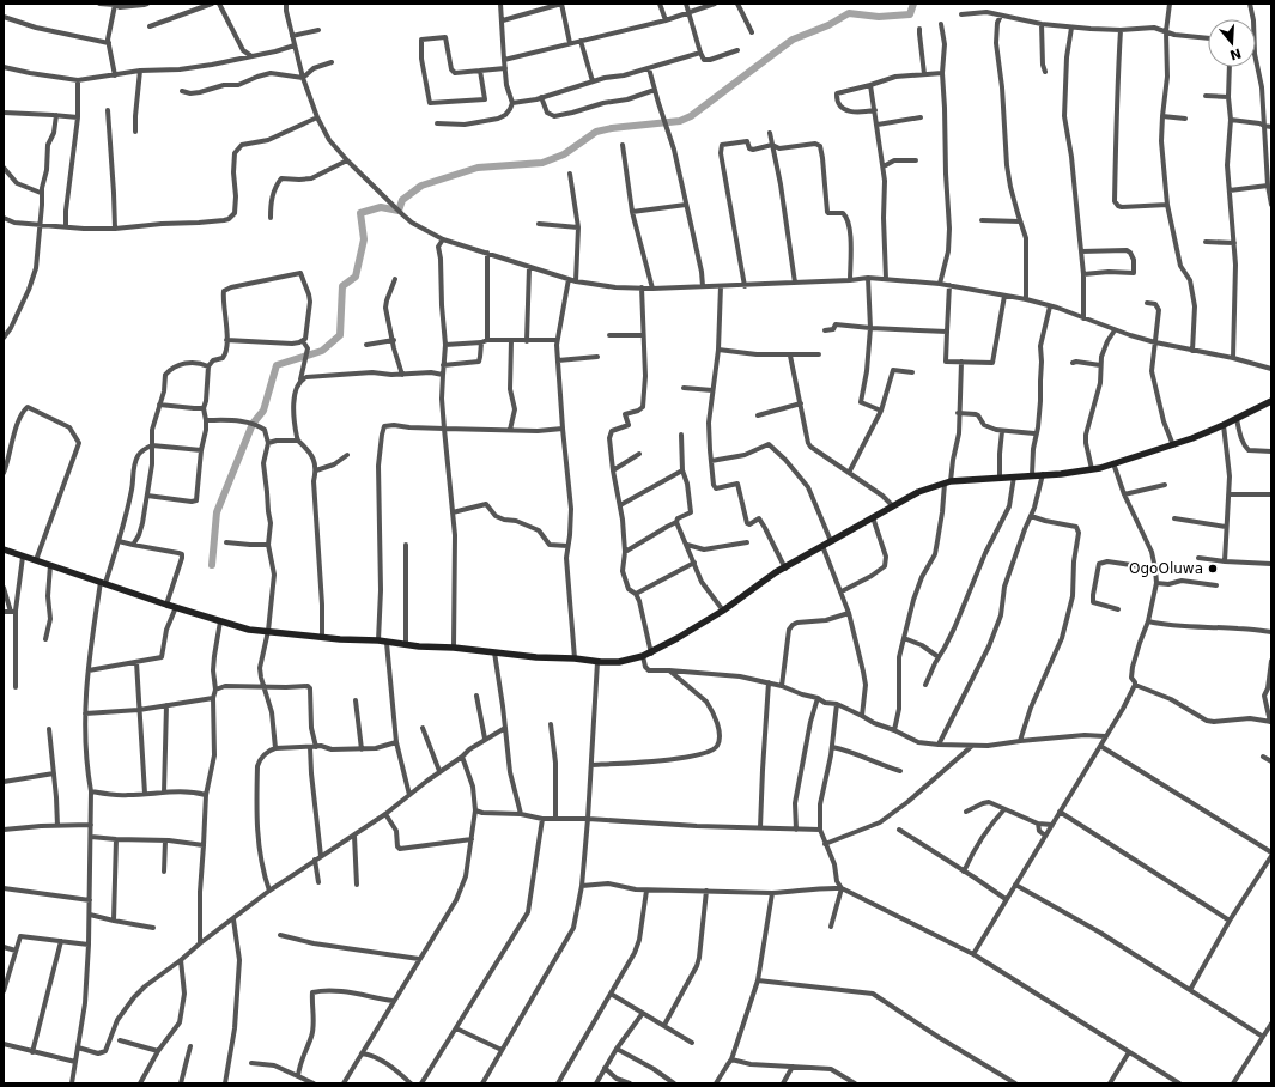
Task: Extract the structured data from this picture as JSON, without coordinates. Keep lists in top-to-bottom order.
{
  "places": ["OgoOluwa"],
  "north": "bottom"
}
